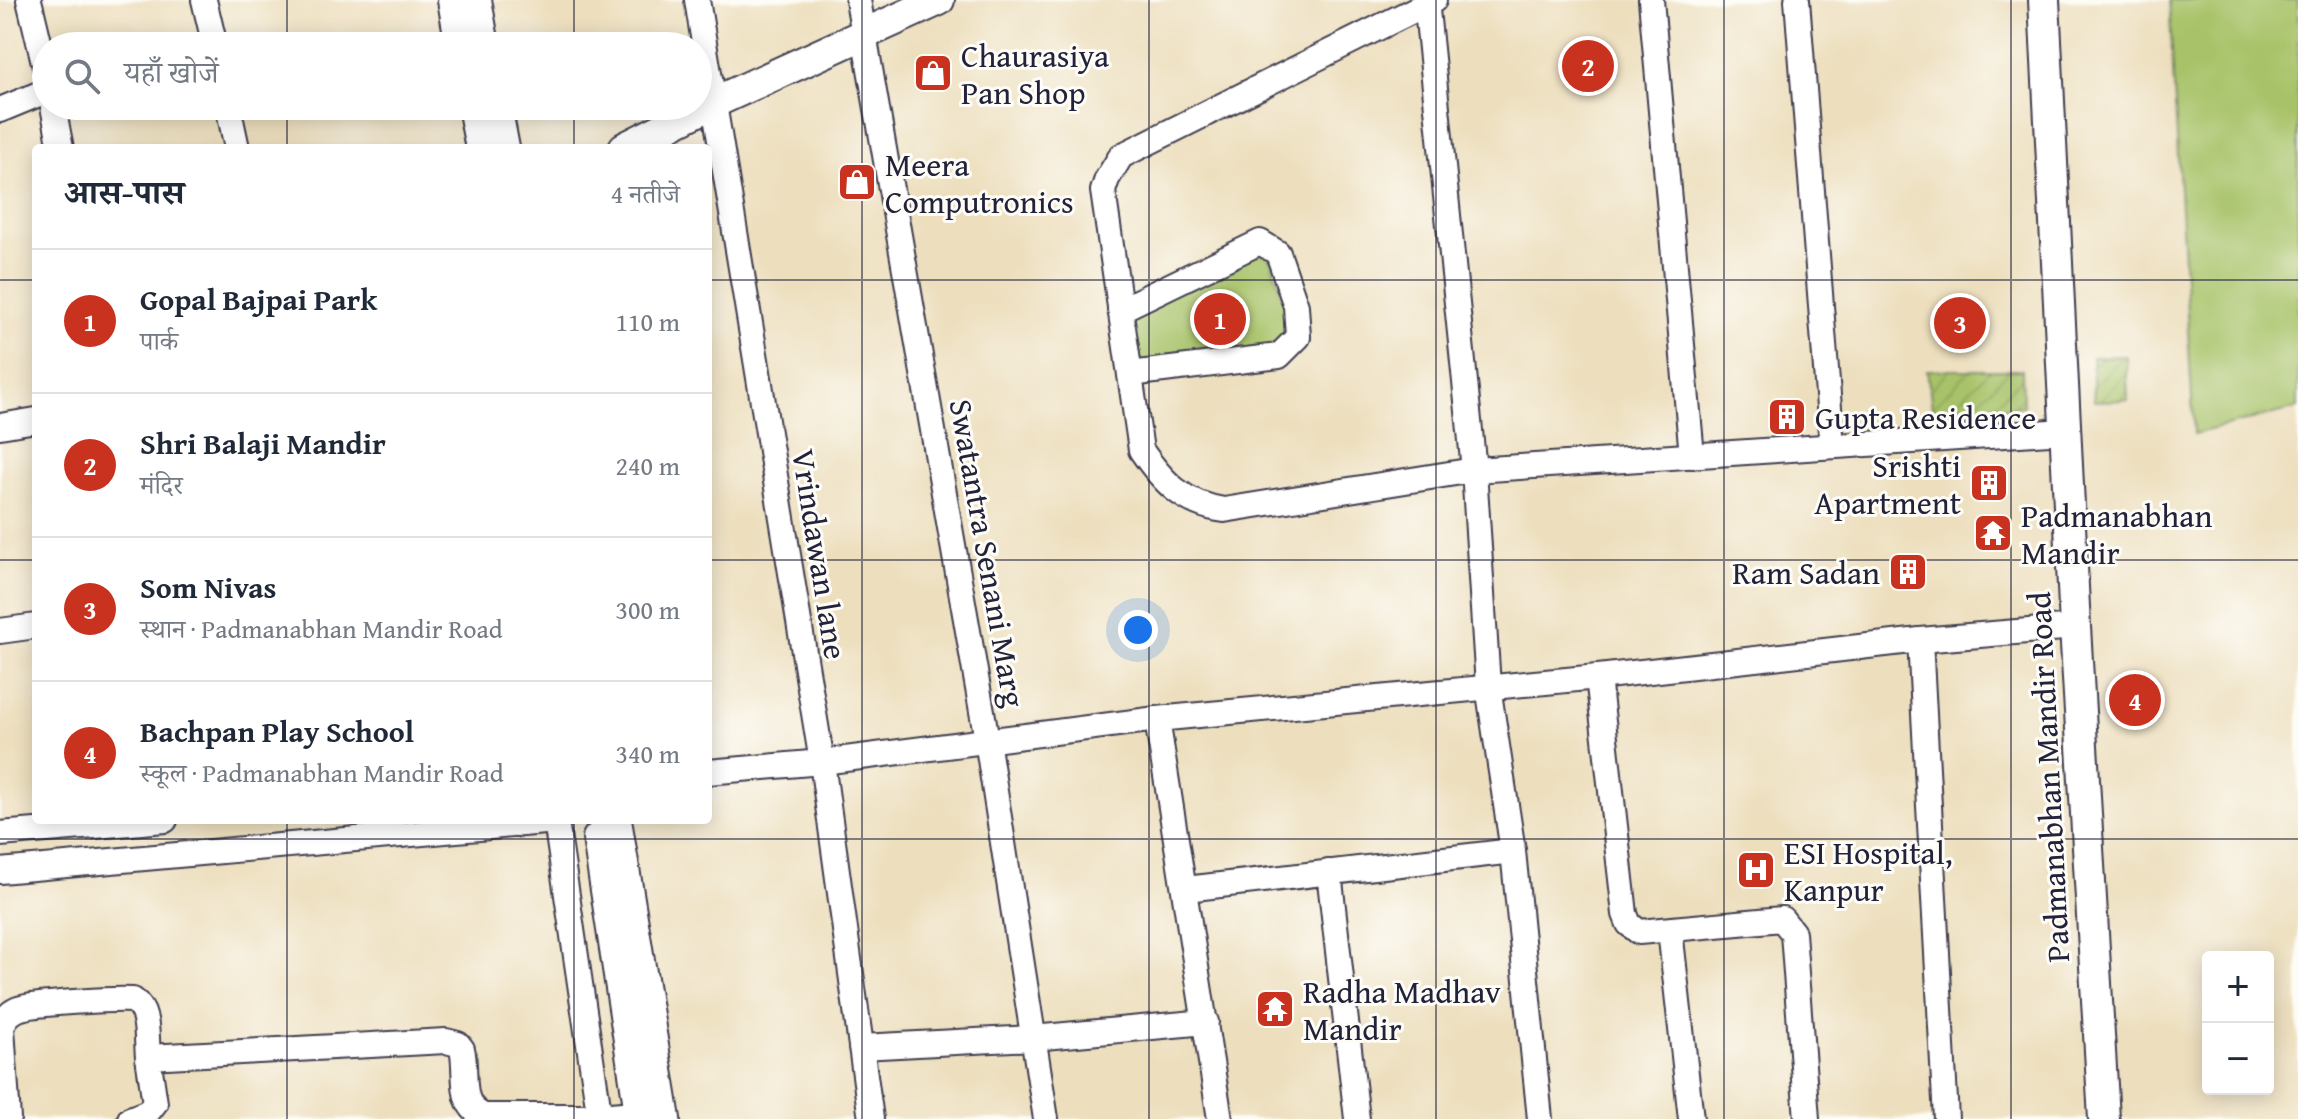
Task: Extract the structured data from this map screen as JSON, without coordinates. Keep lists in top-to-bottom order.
{
  "streets": {
    "street": ["Swatantra Senani Marg", "Vrindawan lane", "Padmanabhan Mandir Road"]
  },
  "places": {
    "shop": ["Chaurasiya Pan Shop", "Meera Computronics"],
    "building": ["Gupta Residence", "Srishti Apartment", "Ram Sadan"],
    "temple": ["Padmanabhan Mandir", "Radha Madhav Mandir"],
    "hospital": ["ESI Hospital, Kanpur"]
  },
  "page": {
    "search": "यहाँ खोजें",
    "pins": [
      "2",
      "1",
      "3",
      "4"
    ],
    "heading": ["आस-पास", "4 नतीजे"],
    "list": [
      {
        "mark": "1",
        "name": "Gopal Bajpai Park",
        "note": "पार्क",
        "value": "110 m"
      },
      {
        "mark": "2",
        "name": "Shri Balaji Mandir",
        "note": "मंदिर",
        "value": "240 m"
      },
      {
        "mark": "3",
        "name": "Som Nivas",
        "note": "स्थान · Padmanabhan Mandir Road",
        "value": "300 m"
      },
      {
        "mark": "4",
        "name": "Bachpan Play School",
        "note": "स्कूल · Padmanabhan Mandir Road",
        "value": "340 m"
      }
    ],
    "map_buttons": ["+", "−"]
  }
}
